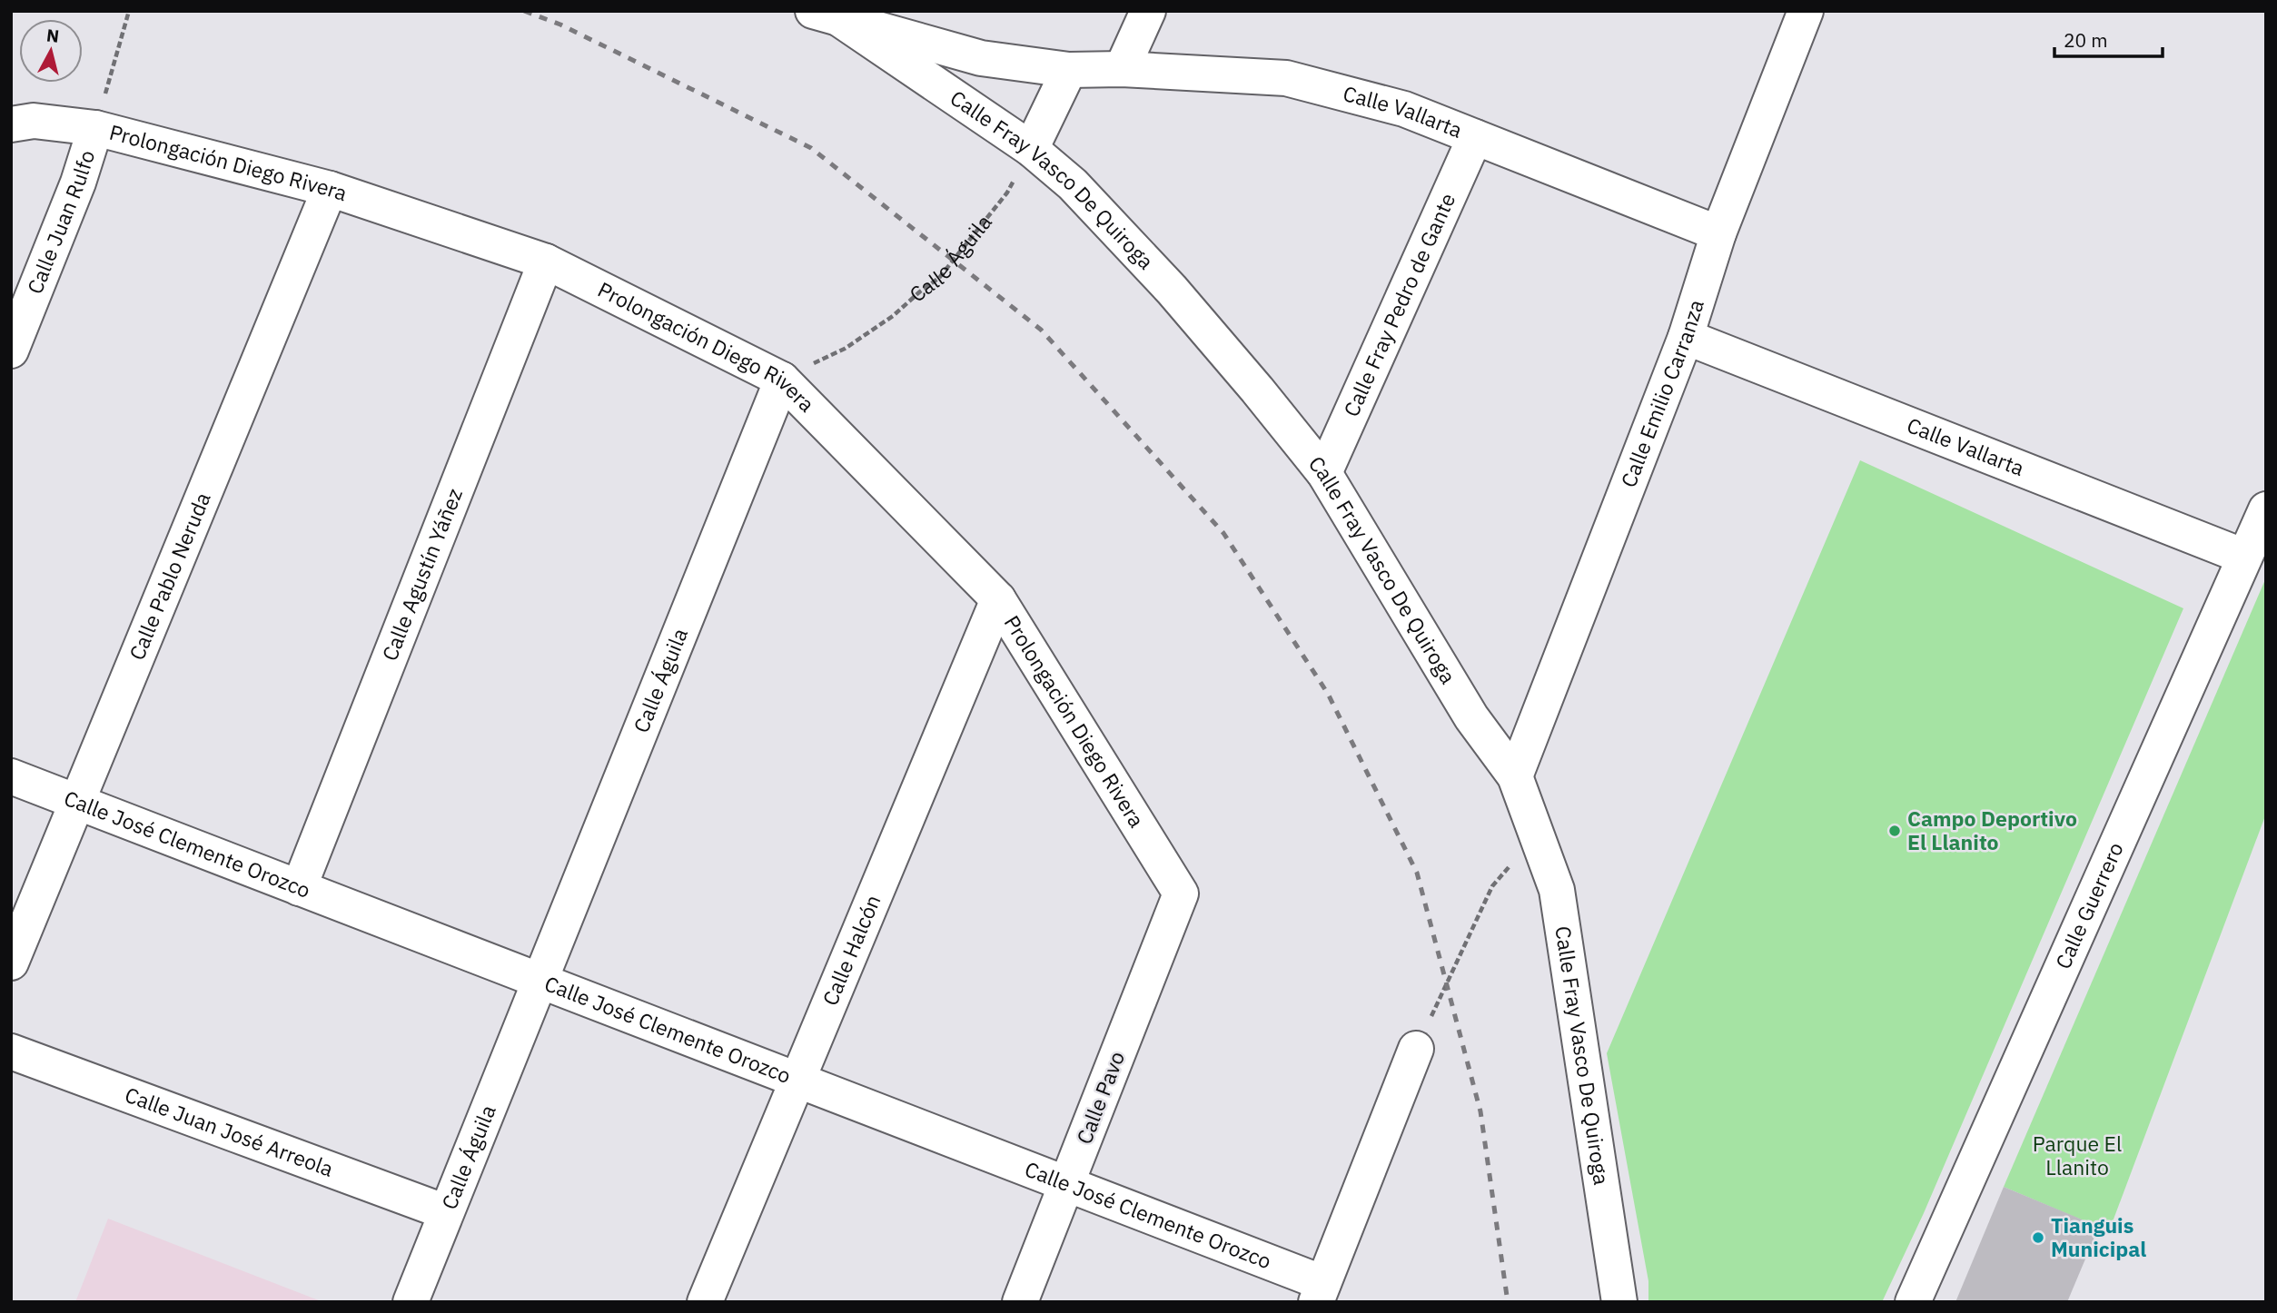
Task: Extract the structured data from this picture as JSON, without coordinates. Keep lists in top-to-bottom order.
{
  "streets": {
    "street": [
      "Calle Vallarta",
      "Prolongación Diego Rivera",
      "Calle Fray Vasco De Quiroga",
      "Calle Juan Rulfo",
      "Calle Águila",
      "Calle Fray Pedro de Gante",
      "Calle Emilio Carranza",
      "Calle Agustín Yáñez",
      "Calle Pablo Neruda",
      "Calle José Clemente Orozco",
      "Calle Guerrero",
      "Calle Halcón",
      "Calle Pavo",
      "Calle Juan José Arreola"
    ]
  },
  "crossings": [
    ["Calle Vallarta", "Calle Fray Vasco De Quiroga"],
    ["Calle Vallarta", "Calle Fray Pedro de Gante"],
    ["Calle Vallarta", "Calle Emilio Carranza"],
    ["Calle Vallarta", "Calle Guerrero"],
    ["Prolongación Diego Rivera", "Calle Juan Rulfo"],
    ["Prolongación Diego Rivera", "Calle Águila"],
    ["Prolongación Diego Rivera", "Calle Agustín Yáñez"],
    ["Prolongación Diego Rivera", "Calle Pablo Neruda"],
    ["Prolongación Diego Rivera", "Calle Halcón"],
    ["Prolongación Diego Rivera", "Calle Pavo"],
    ["Calle Fray Vasco De Quiroga", "Calle Águila"],
    ["Calle Fray Vasco De Quiroga", "Calle Fray Pedro de Gante"],
    ["Calle Fray Vasco De Quiroga", "Calle Emilio Carranza"],
    ["Calle Águila", "Calle José Clemente Orozco"],
    ["Calle Águila", "Calle Juan José Arreola"],
    ["Calle Agustín Yáñez", "Calle José Clemente Orozco"],
    ["Calle Pablo Neruda", "Calle José Clemente Orozco"],
    ["Calle José Clemente Orozco", "Calle Halcón"],
    ["Calle José Clemente Orozco", "Calle Pavo"]
  ],
  "parks": ["Parque El Llanito"],
  "places": ["Campo Deportivo El Llanito", "Tianguis Municipal"],
  "scale_bar": "20 m",
  "north": "top"
}
